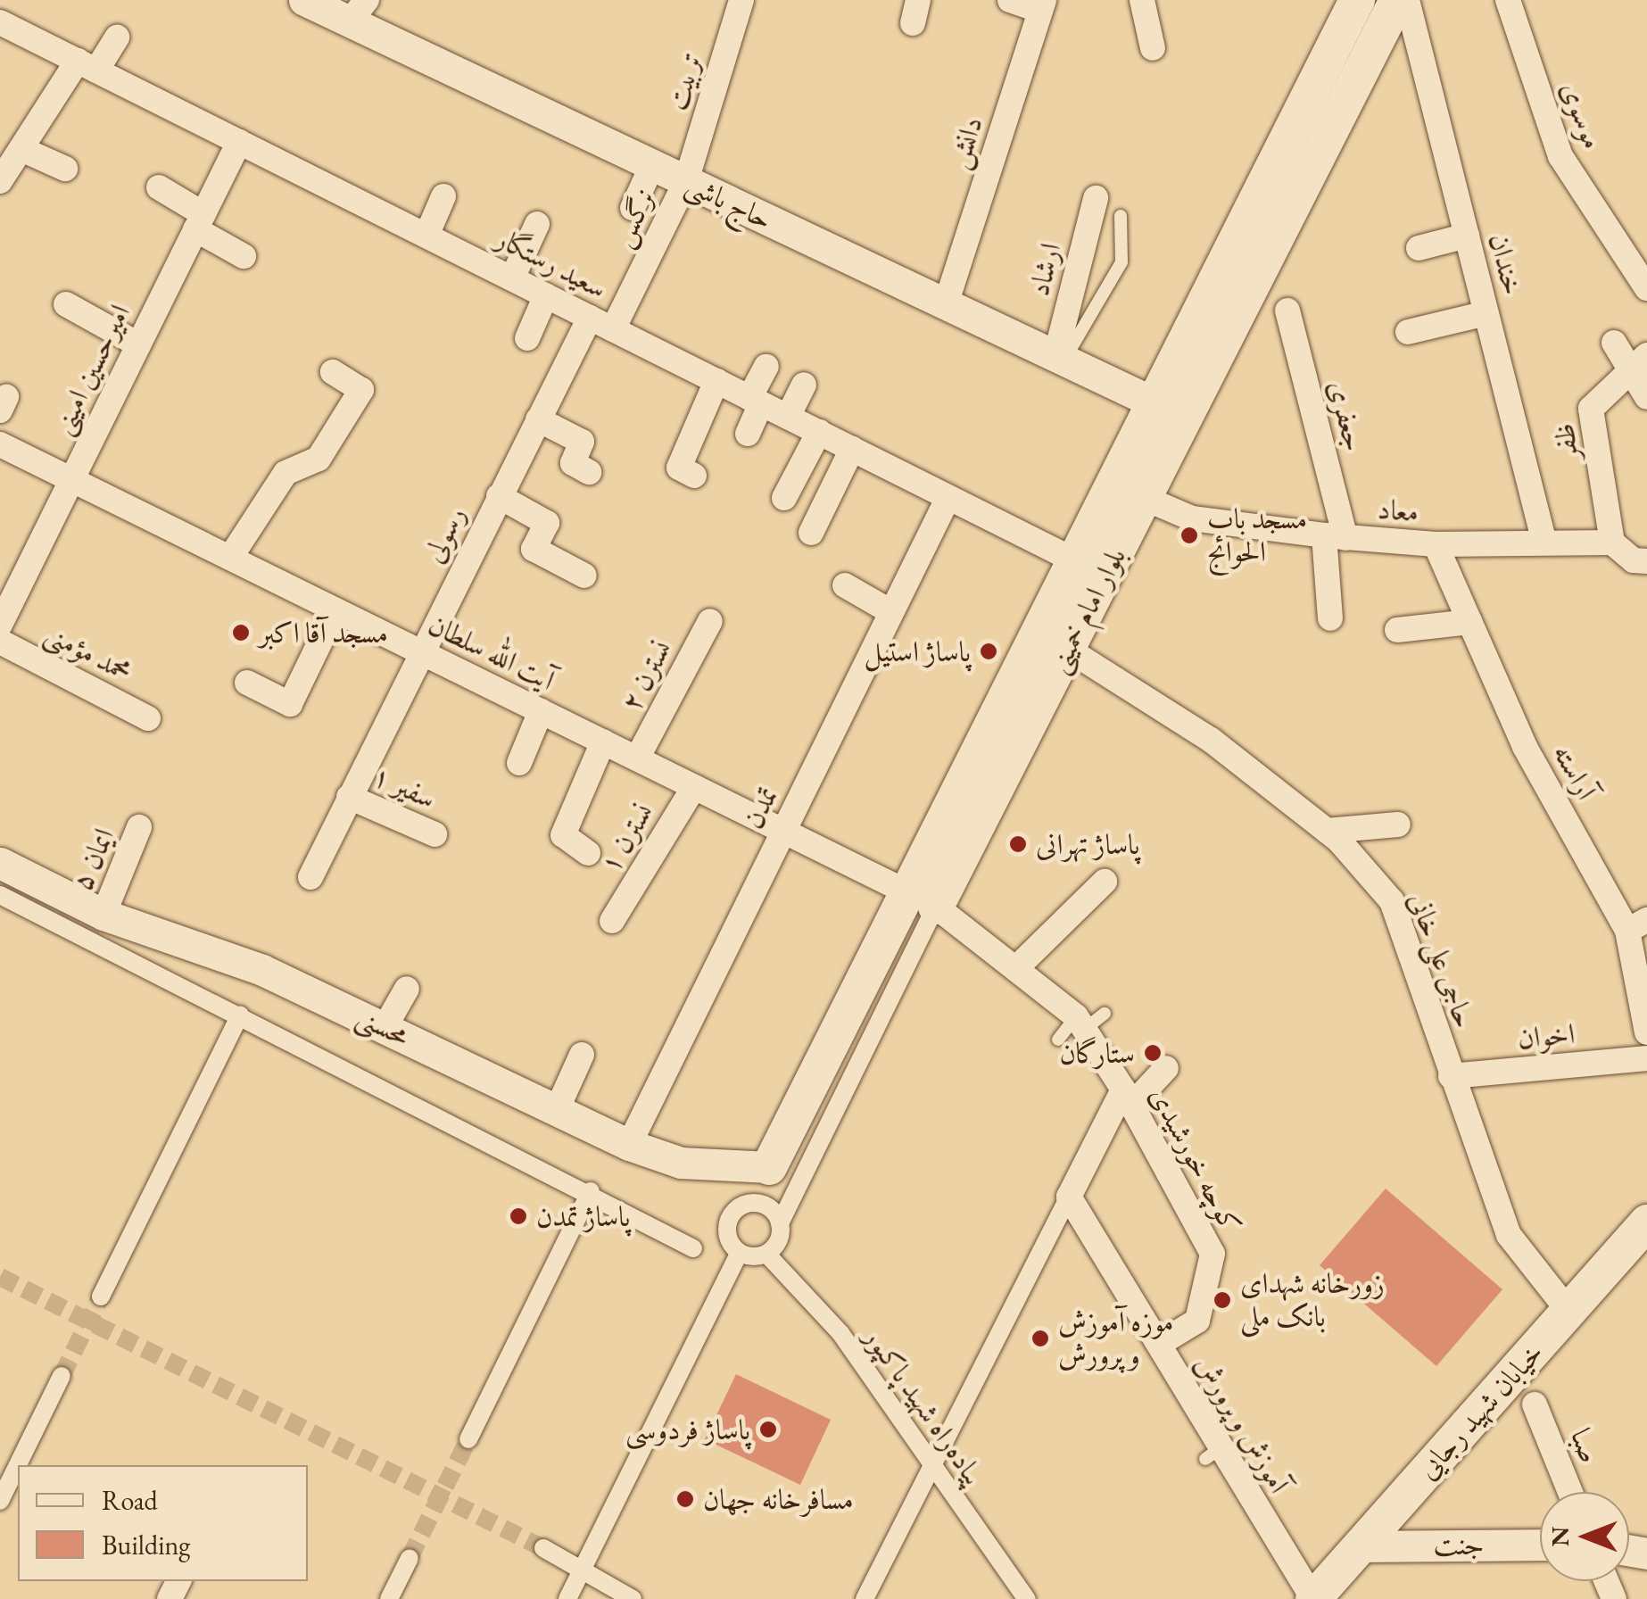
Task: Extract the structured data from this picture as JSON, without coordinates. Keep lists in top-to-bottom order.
{
  "streets": {
    "main road": ["بلوار امام خمینی", "خیابان شهید رجایی"],
    "street": [
      "تربیت",
      "موسوی",
      "دانش",
      "حاج باشی",
      "نرگس",
      "سعید رستگار",
      "خندان",
      "ارشاد",
      "امیرحسین امینی",
      "جعفری",
      "ظفر",
      "معاد",
      "رسولی",
      "محمد مؤمنی",
      "آیت الله سلطان",
      "نسترن ۲",
      "آراسته",
      "سفیر ۱",
      "تمدن",
      "نسترن ۱",
      "ایمان ۵",
      "حاجی علی خانی",
      "محسنی",
      "اخوان",
      "کوچه خورشیدی",
      "پیاده‌راه شهید پاکپور",
      "آموزش و پرورش",
      "صبا",
      "جنت"
    ]
  },
  "crossings": [
    ["تربیت", "حاج باشی"],
    ["تربیت", "نرگس"],
    ["دانش", "حاج باشی"],
    ["حاج باشی", "نرگس"],
    ["حاج باشی", "ارشاد"],
    ["حاج باشی", "بلوار امام خمینی"],
    ["نرگس", "سعید رستگار"],
    ["سعید رستگار", "امیرحسین امینی"],
    ["سعید رستگار", "رسولی"],
    ["سعید رستگار", "بلوار امام خمینی"],
    ["سعید رستگار", "تمدن"],
    ["خندان", "معاد"],
    ["امیرحسین امینی", "آیت الله سلطان"],
    ["جعفری", "معاد"],
    ["ظفر", "معاد"],
    ["معاد", "بلوار امام خمینی"],
    ["معاد", "آراسته"],
    ["رسولی", "آیت الله سلطان"],
    ["رسولی", "سفیر ۱"],
    ["بلوار امام خمینی", "آیت الله سلطان"],
    ["بلوار امام خمینی", "حاجی علی خانی"],
    ["بلوار امام خمینی", "محسنی"],
    ["بلوار امام خمینی", "پیاده‌راه شهید پاکپور"],
    ["آیت الله سلطان", "نسترن ۲"],
    ["آیت الله سلطان", "تمدن"],
    ["آیت الله سلطان", "نسترن ۱"],
    ["تمدن", "محسنی"],
    ["ایمان ۵", "محسنی"],
    ["حاجی علی خانی", "اخوان"],
    ["حاجی علی خانی", "خیابان شهید رجایی"],
    ["کوچه خورشیدی", "آموزش و پرورش"],
    ["خیابان شهید رجایی", "آموزش و پرورش"],
    ["خیابان شهید رجایی", "جنت"]
  ],
  "places": [
    "مسجد باب الحوائج",
    "مسجد آقا اکبر",
    "پاساژ استیل",
    "پاساژ تهرانی",
    "ستارگان",
    "پاساژ تمدن",
    "زورخانه شهدای بانک ملی",
    "موزه آموزش و پرورش",
    "پاساژ فردوسی",
    "مسافرخانه جهان"
  ],
  "legend": ["Road", "Building"],
  "north": "left"
}
